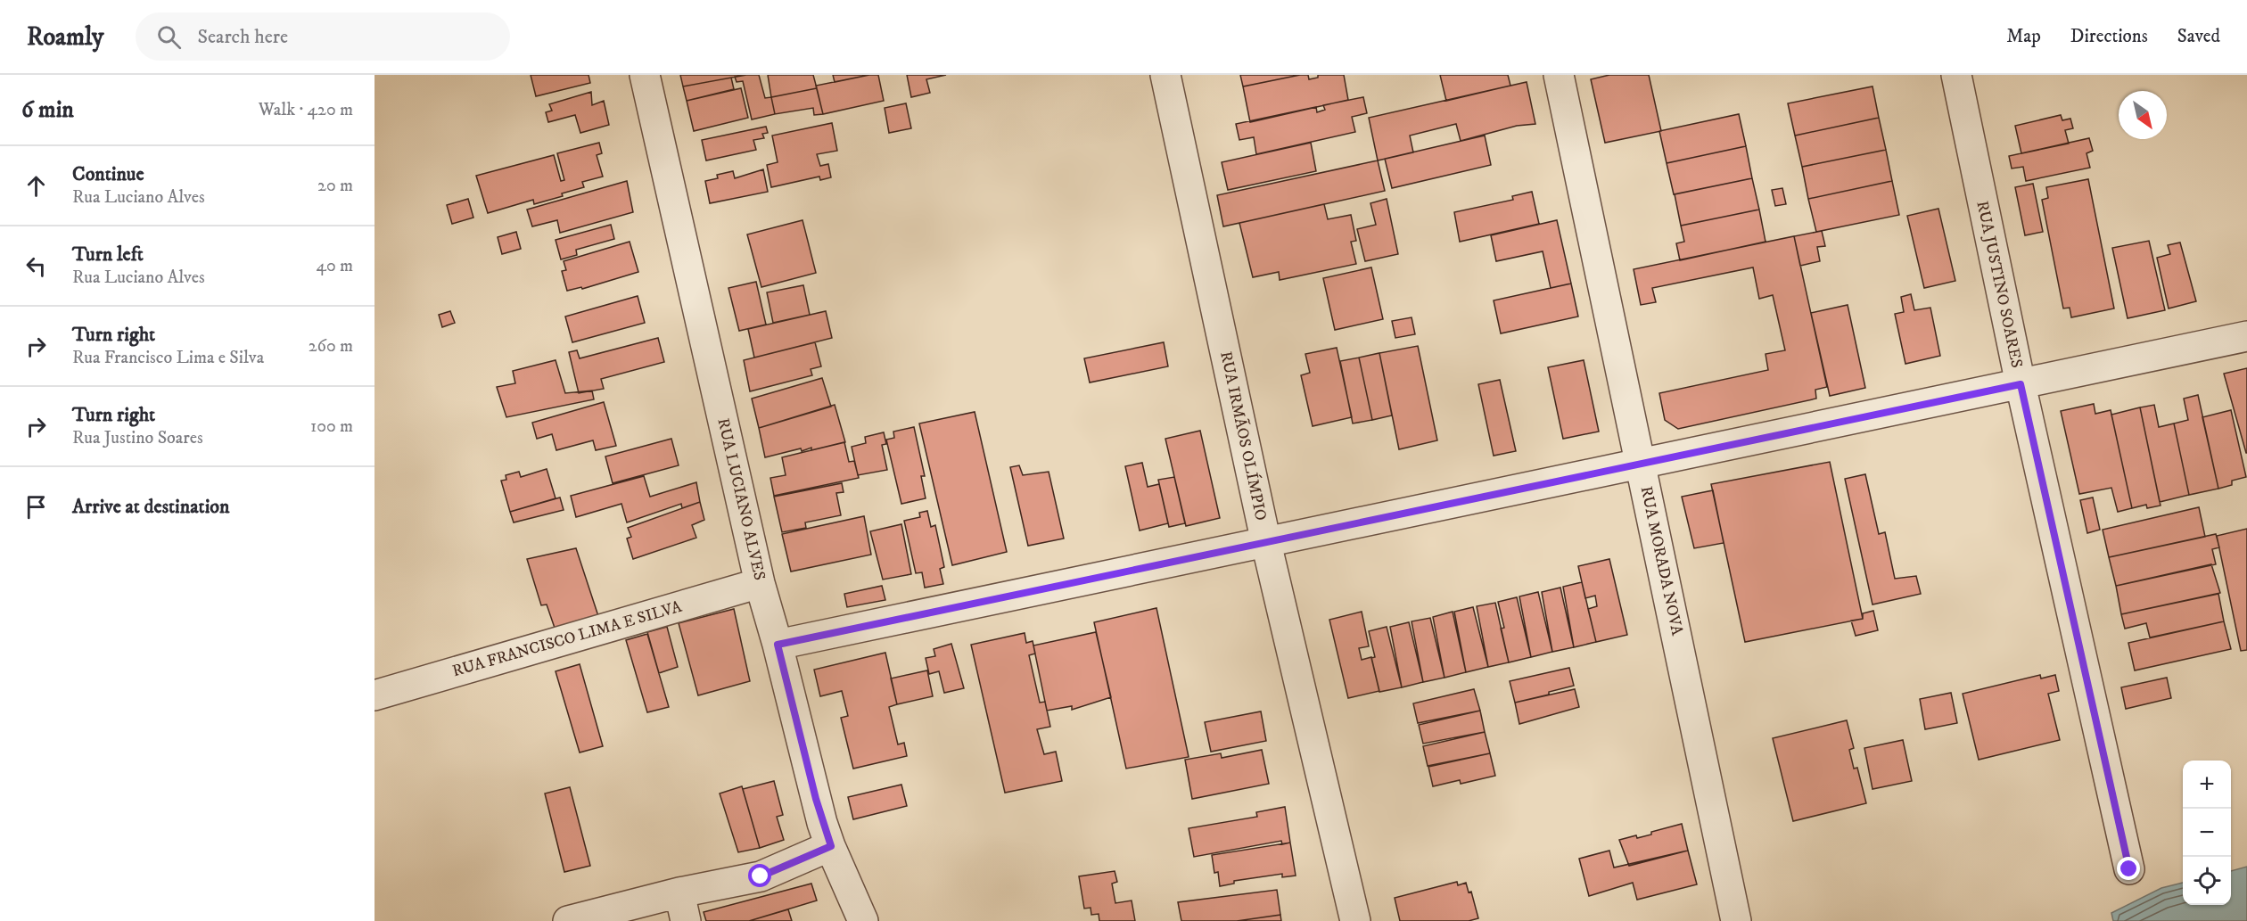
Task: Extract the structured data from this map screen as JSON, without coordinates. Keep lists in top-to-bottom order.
{
  "streets": {
    "street": [
      "RUA JUSTINO SOARES",
      "RUA IRMÃOS OLÍMPIO",
      "RUA LUCIANO ALVES",
      "RUA MORADA NOVA",
      "RUA FRANCISCO LIMA E SILVA"
    ]
  },
  "crossings": [
    ["RUA LUCIANO ALVES", "RUA FRANCISCO LIMA E SILVA"]
  ],
  "north": "bottom right",
  "page": {
    "header": "Roamly",
    "search": "Search here",
    "nav": ["Map", "Directions", "Saved"],
    "heading": ["6 min", "Walk · 420 m"],
    "list": [
      ["Continue", "Rua Luciano Alves", "20 m"],
      ["Turn left", "Rua Luciano Alves", "40 m"],
      ["Turn right", "Rua Francisco Lima e Silva", "260 m"],
      ["Turn right", "Rua Justino Soares", "100 m"],
      "Arrive at destination"
    ],
    "map_buttons": ["+", "−"]
  }
}
